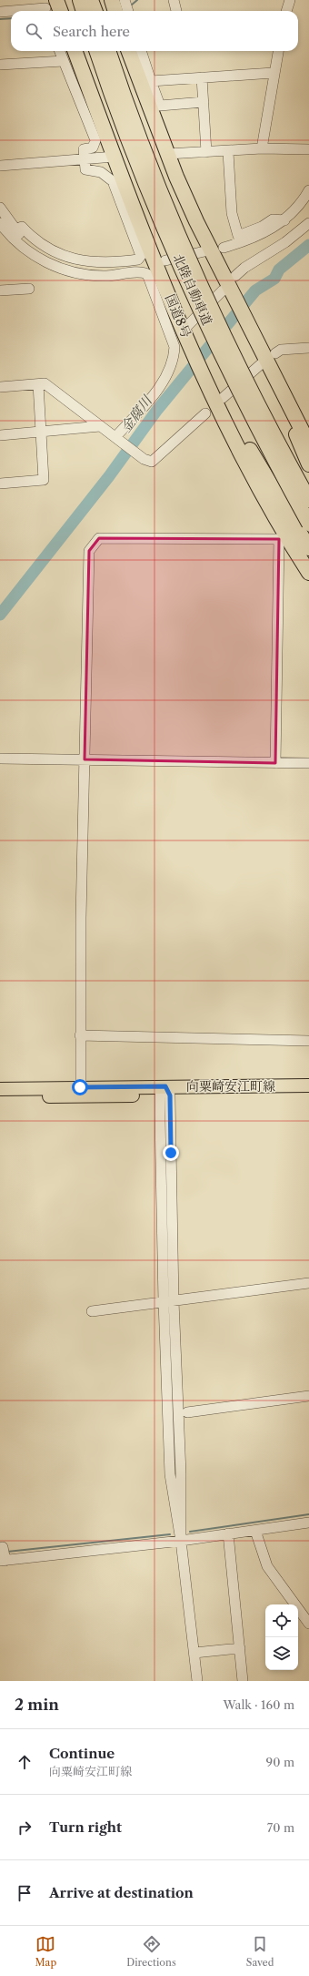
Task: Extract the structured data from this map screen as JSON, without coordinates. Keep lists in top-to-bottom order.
{
  "streets": {
    "highway": ["北陸自動車道", "国道8号"],
    "main road": ["向粟崎安江町線"]
  },
  "water": ["金腐川"],
  "page": {
    "search": "Search here",
    "heading": ["2 min", "Walk · 160 m"],
    "list": [
      ["Continue", "向粟崎安江町線", "90 m"],
      ["Turn right", "70 m"],
      "Arrive at destination"
    ],
    "nav": ["Map", "Directions", "Saved"]
  }
}
